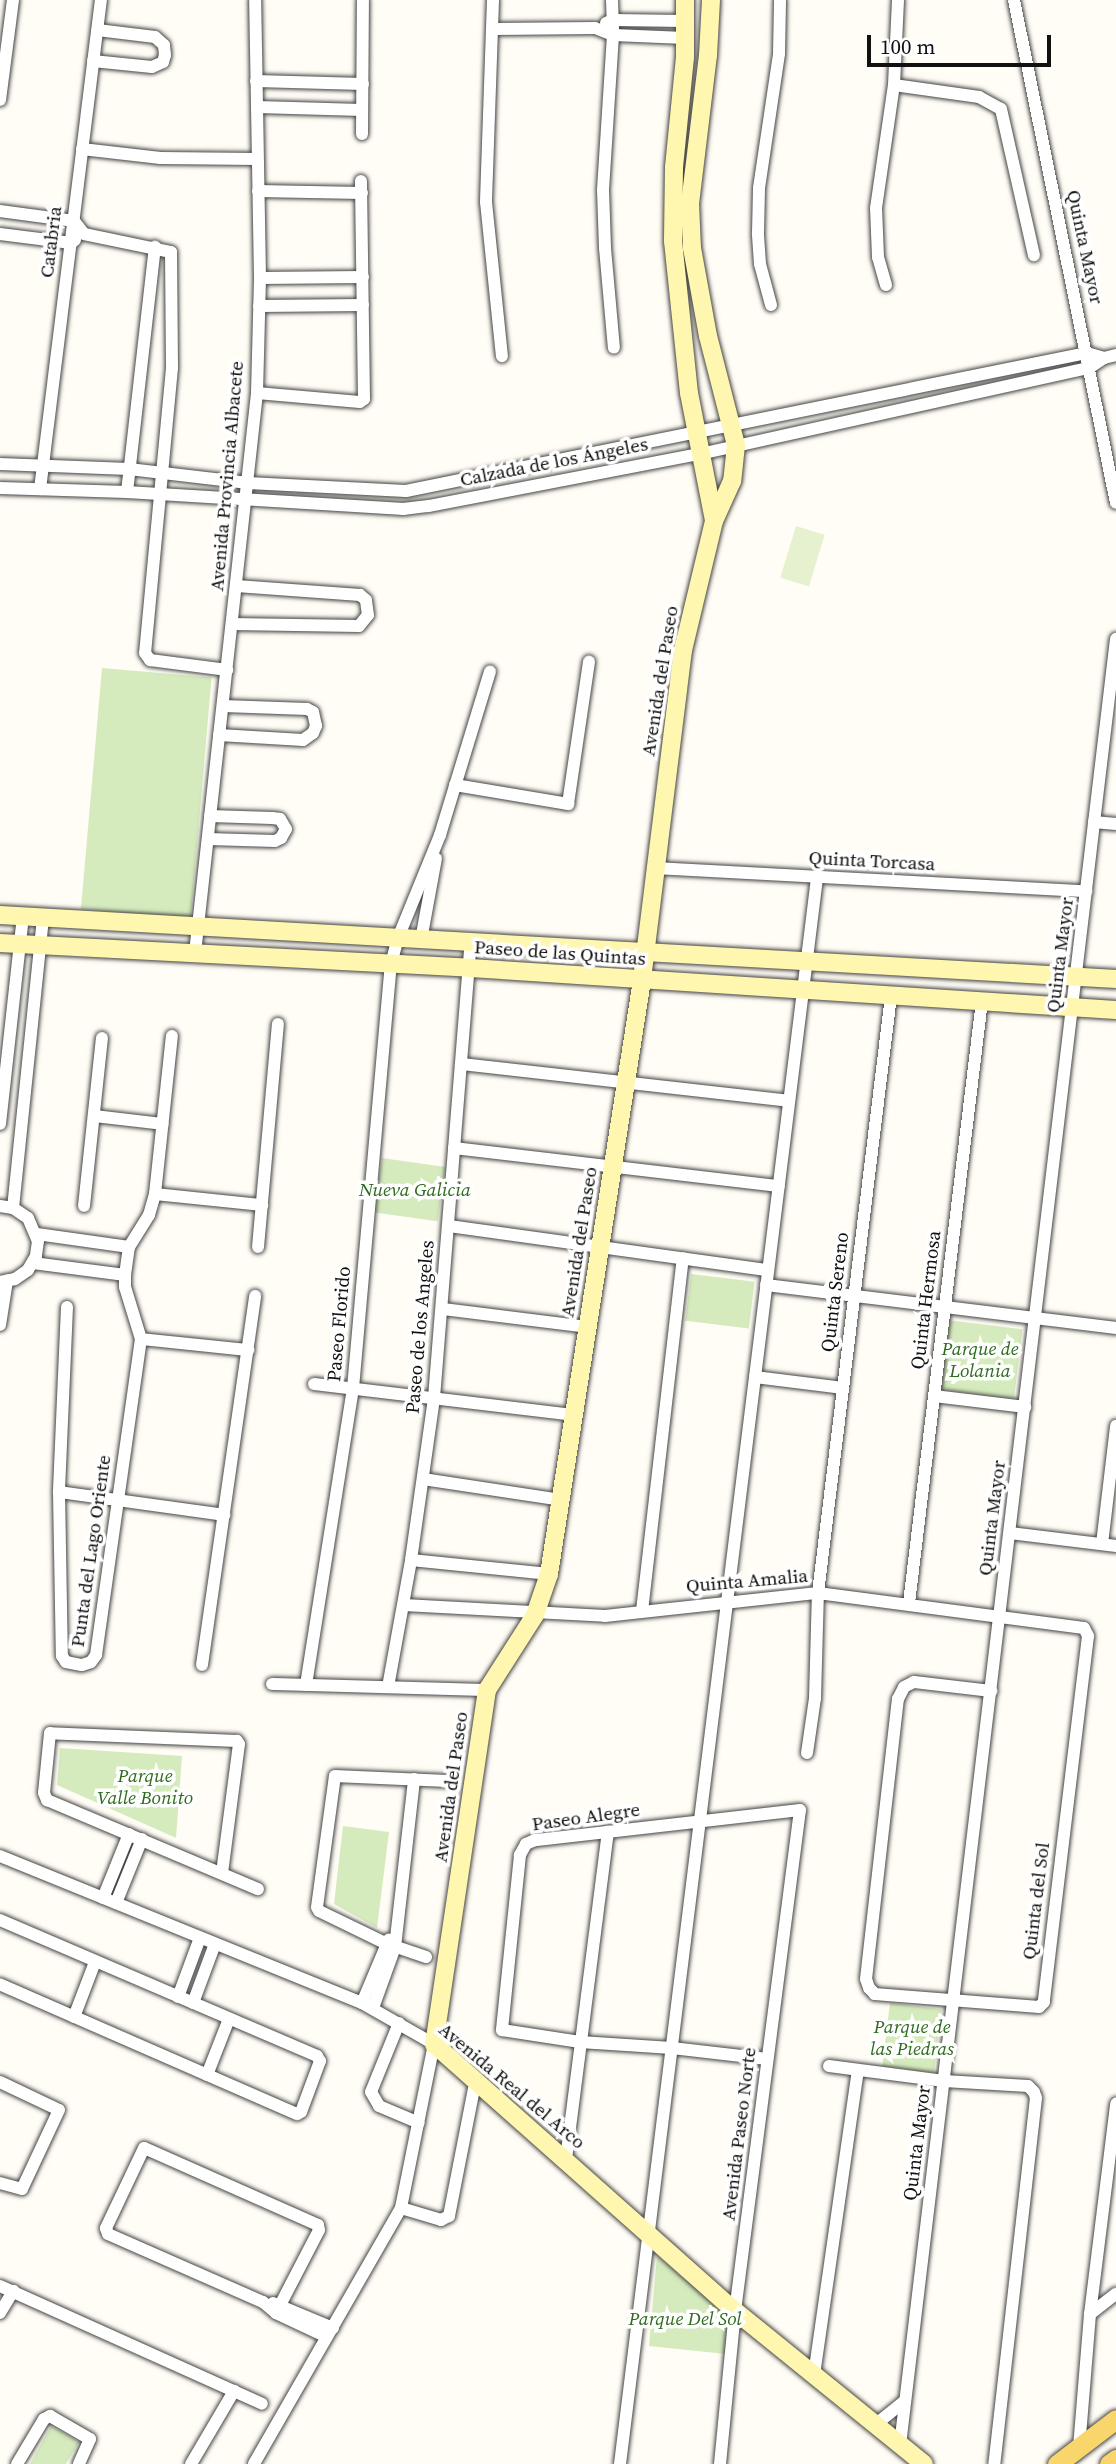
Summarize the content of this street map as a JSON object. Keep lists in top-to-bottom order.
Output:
{
  "streets": {
    "street": [
      "Catabria",
      "Quinta Mayor",
      "Calzada de los Ángeles",
      "Avenida Provincia Albacete",
      "Avenida del Paseo",
      "Quinta Torcasa",
      "Paseo de las Quintas",
      "Quinta Sereno",
      "Quinta Hermosa",
      "Paseo Florido",
      "Paseo de los Angeles",
      "Punta del Lago Oriente",
      "Quinta Amalia",
      "Paseo Alegre",
      "Quinta del Sol",
      "Avenida Real del Arco",
      "Avenida Paseo Norte"
    ]
  },
  "crossings": [
    ["Catabria", "Calzada de los Ángeles"],
    ["Quinta Mayor", "Calzada de los Ángeles"],
    ["Quinta Mayor", "Quinta Torcasa"],
    ["Quinta Mayor", "Paseo de las Quintas"],
    ["Quinta Mayor", "Quinta Amalia"],
    ["Quinta Mayor", "Quinta del Sol"],
    ["Quinta Mayor", "Avenida Real del Arco"],
    ["Calzada de los Ángeles", "Avenida Provincia Albacete"],
    ["Calzada de los Ángeles", "Avenida del Paseo"],
    ["Avenida Provincia Albacete", "Paseo de las Quintas"],
    ["Avenida del Paseo", "Quinta Torcasa"],
    ["Avenida del Paseo", "Paseo de las Quintas"],
    ["Avenida del Paseo", "Quinta Amalia"],
    ["Avenida del Paseo", "Avenida Real del Arco"],
    ["Paseo de las Quintas", "Quinta Sereno"],
    ["Paseo de las Quintas", "Quinta Hermosa"],
    ["Paseo de las Quintas", "Paseo Florido"],
    ["Paseo de las Quintas", "Paseo de los Angeles"],
    ["Quinta Sereno", "Quinta Amalia"],
    ["Quinta Hermosa", "Quinta Amalia"],
    ["Paseo de los Angeles", "Quinta Amalia"],
    ["Quinta Amalia", "Quinta del Sol"],
    ["Paseo Alegre", "Avenida Paseo Norte"],
    ["Avenida Real del Arco", "Avenida Paseo Norte"]
  ],
  "parks": [
    "Nueva Galicia",
    "Parque de Lolania",
    "Parque Valle Bonito",
    "Parque de las Piedras",
    "Parque Del Sol"
  ],
  "scale_bar": "100 m"
}
